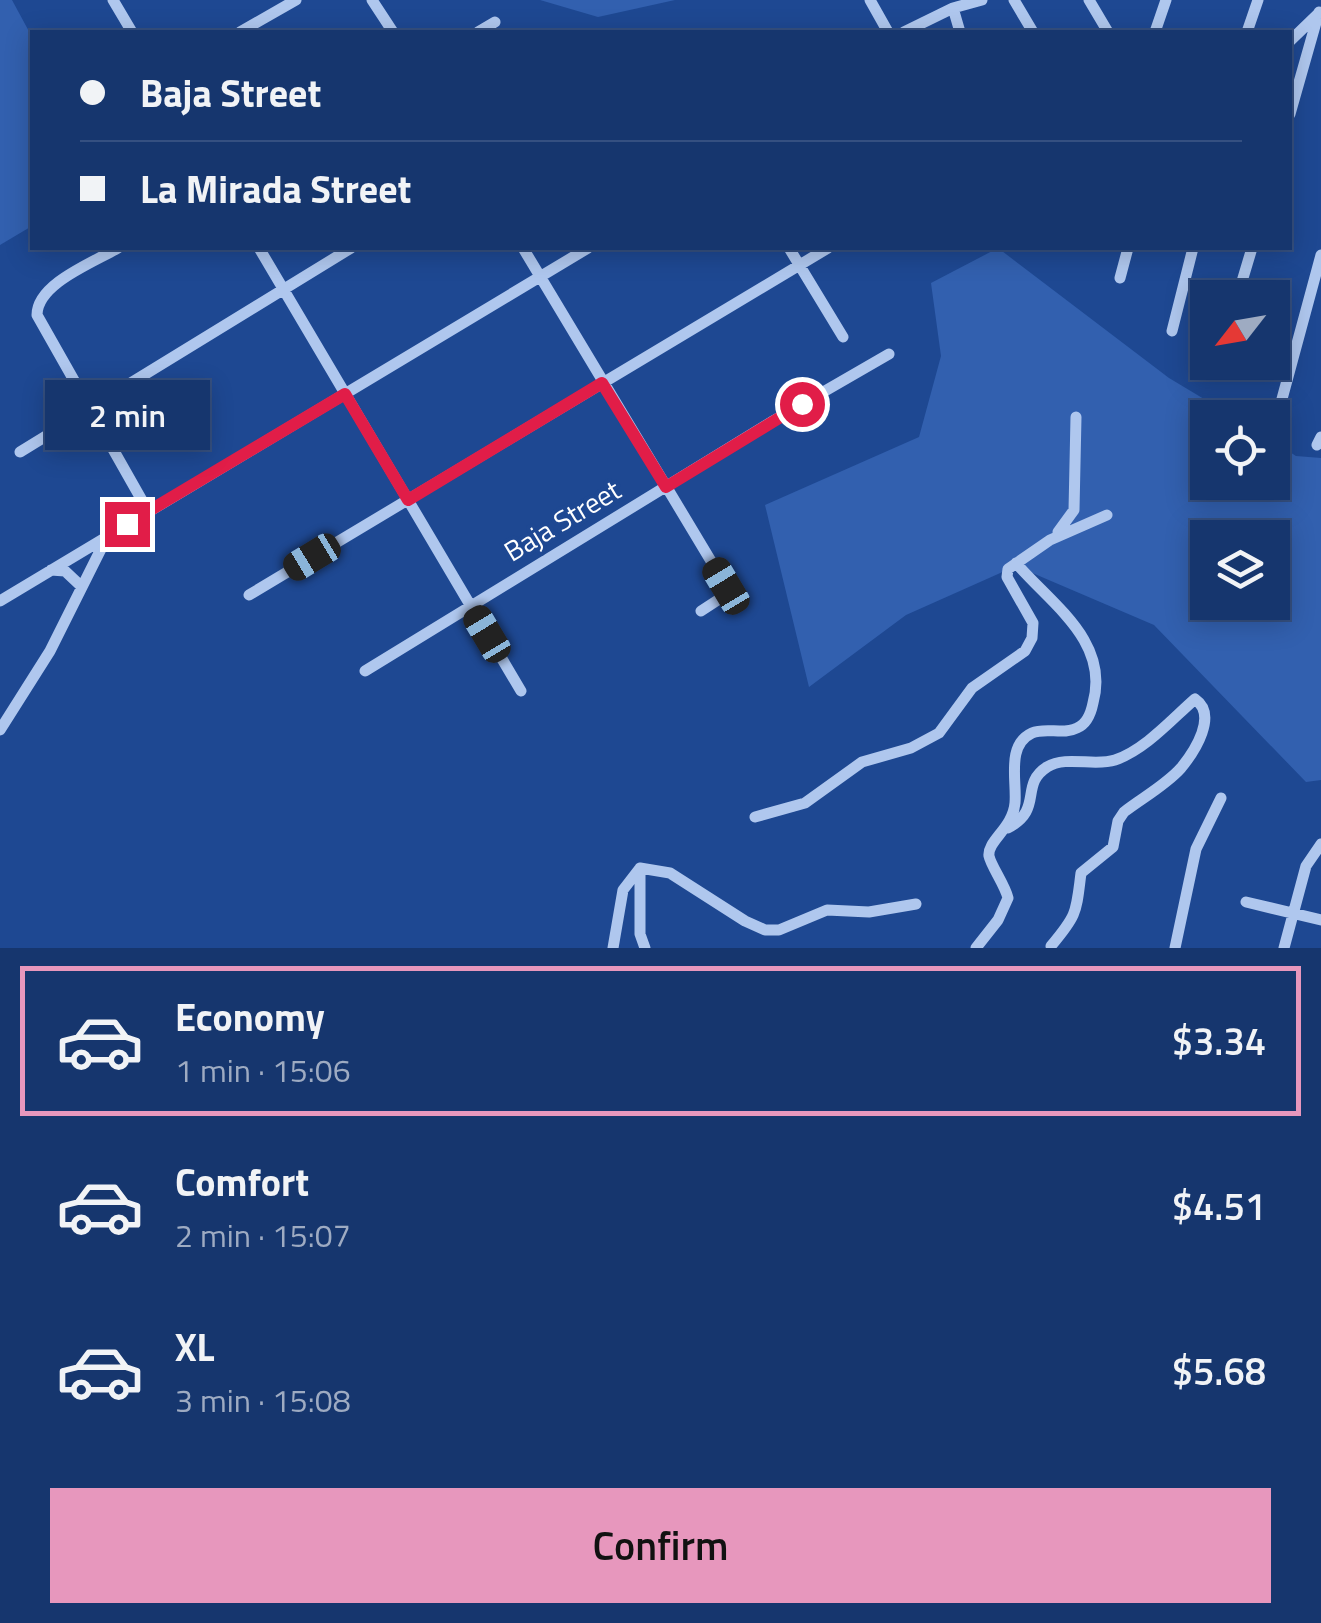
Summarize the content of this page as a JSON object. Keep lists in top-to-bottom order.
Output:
{
  "streets": {
    "street": ["Baja Street"]
  },
  "north": "bottom left",
  "page": {
    "banner": ["Baja Street", "La Mirada Street"],
    "bubble": "2 min",
    "list": [
      {
        "name": "Economy",
        "note": "1 min · 15:06",
        "value": "$3.34"
      },
      {
        "name": "Comfort",
        "note": "2 min · 15:07",
        "value": "$4.51"
      },
      {
        "name": "XL",
        "note": "3 min · 15:08",
        "value": "$5.68"
      }
    ],
    "buttons": "Confirm"
  }
}
